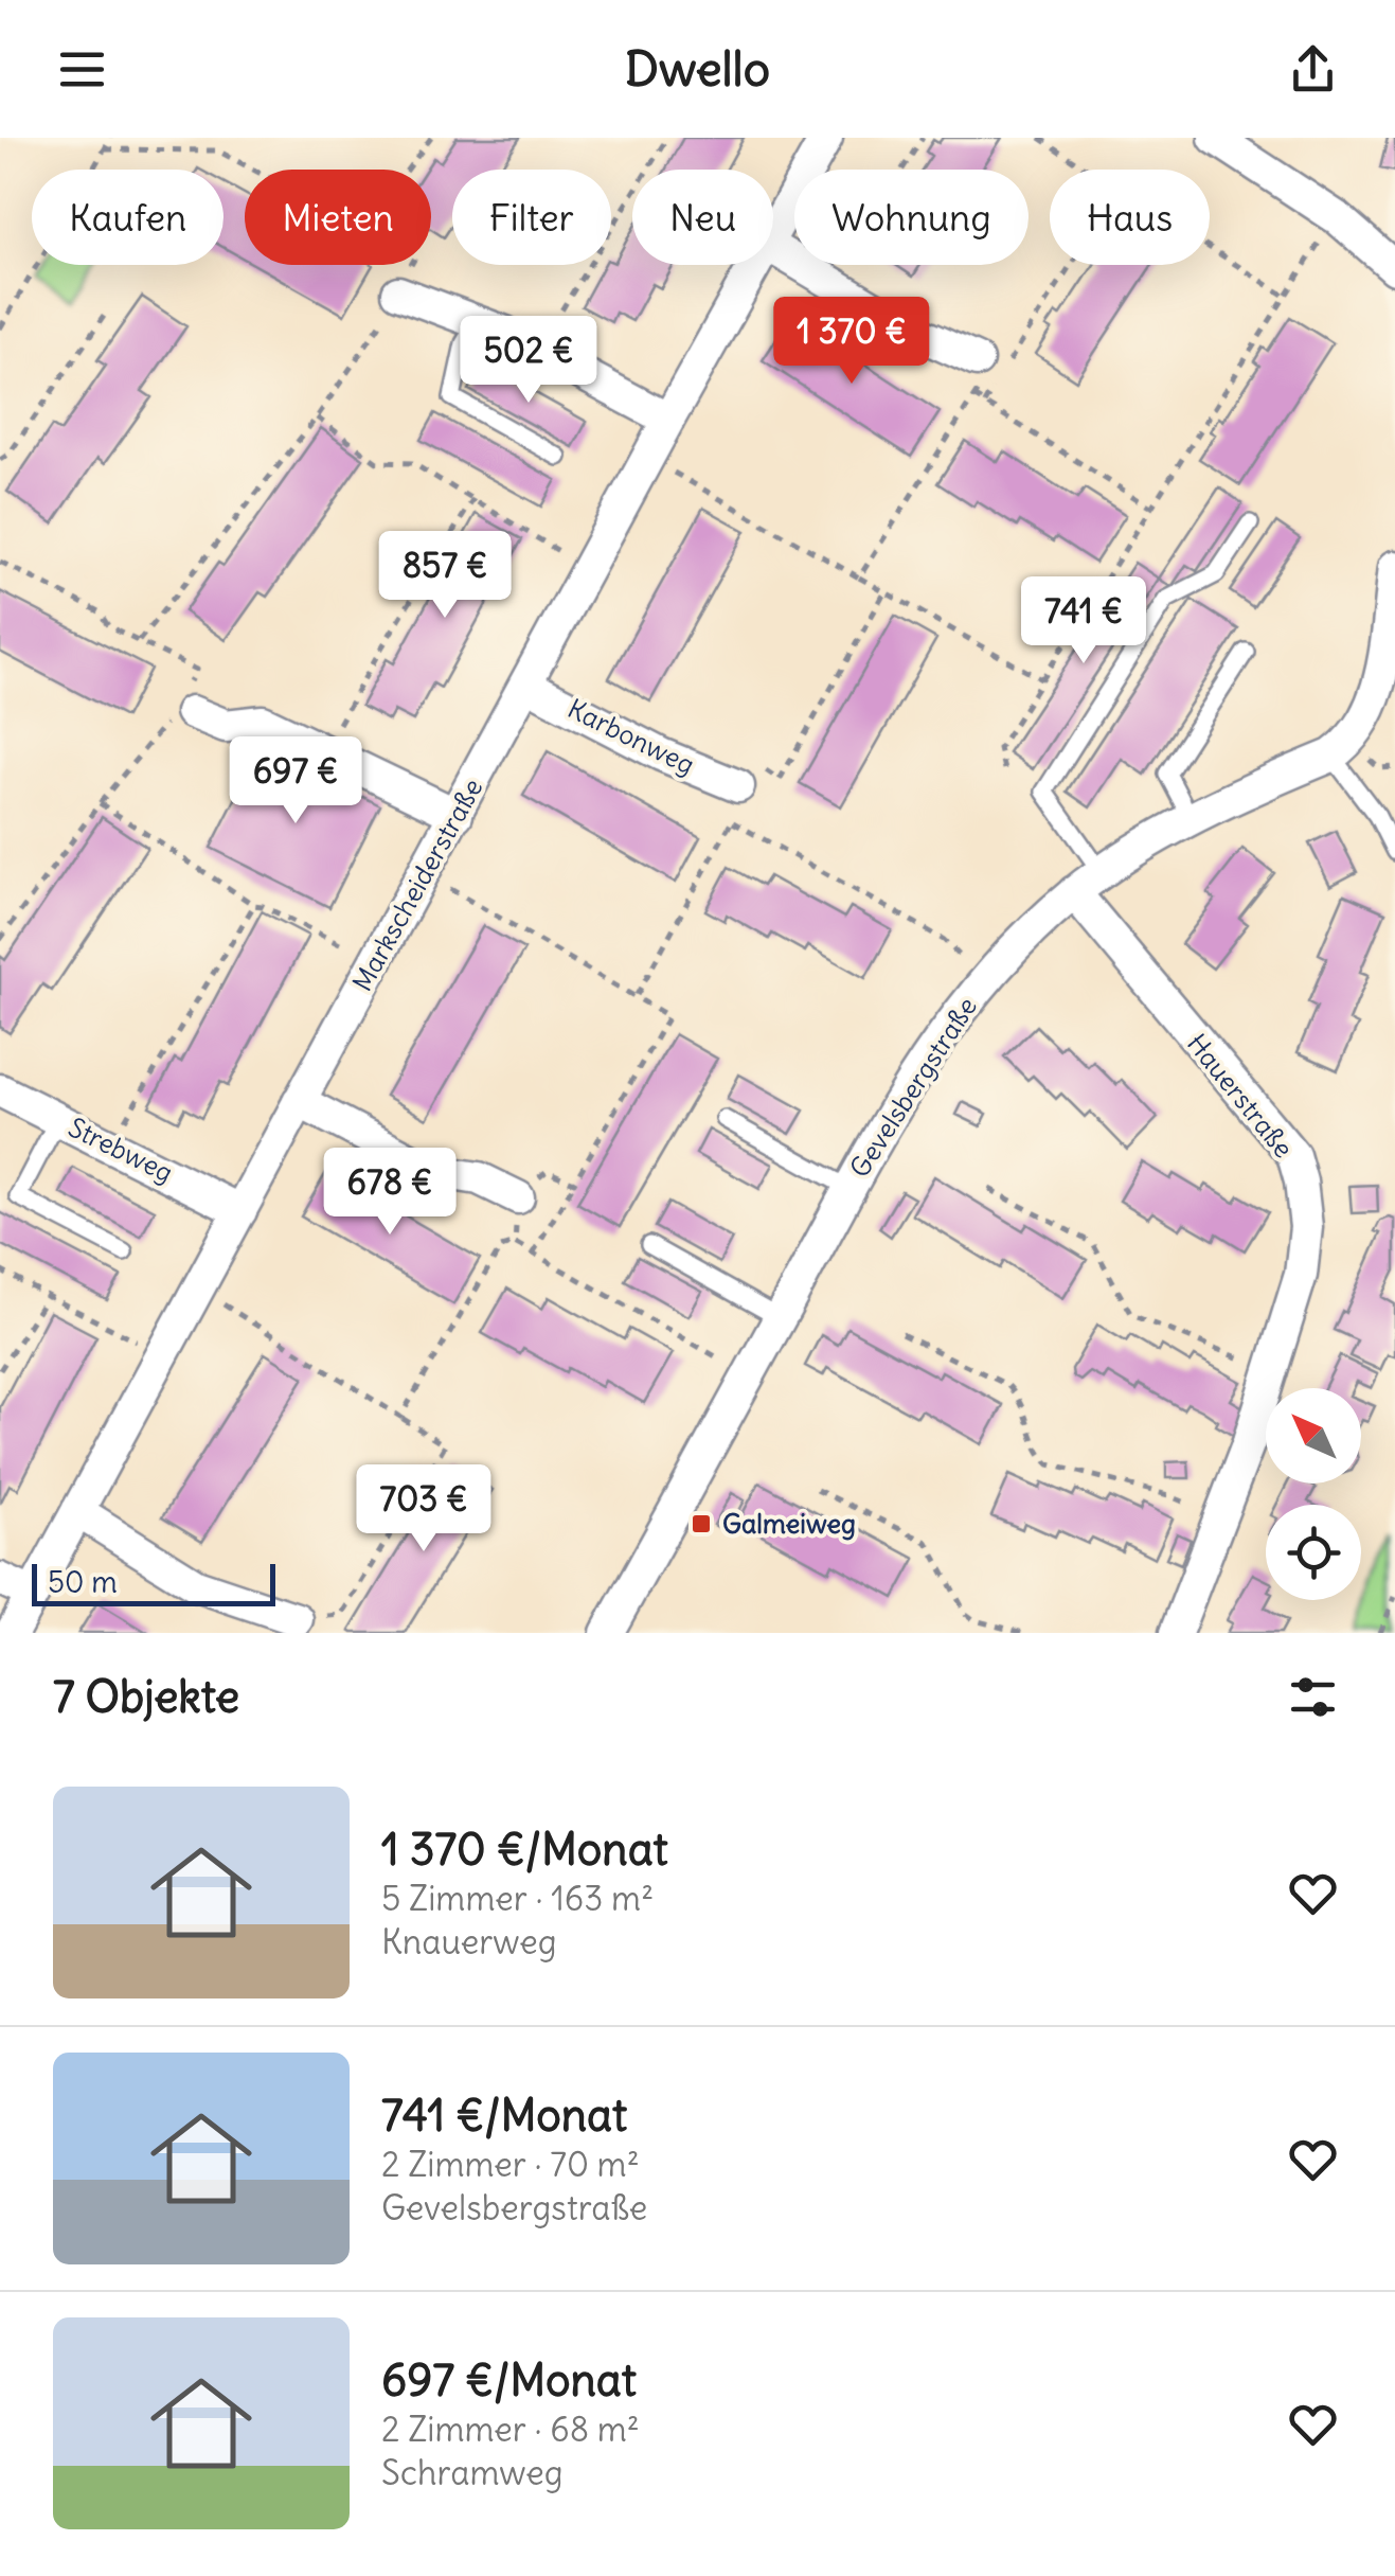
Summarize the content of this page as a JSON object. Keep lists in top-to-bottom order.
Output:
{
  "streets": {
    "street": [
      "Karbonweg",
      "Markscheiderstraße",
      "Gevelsbergstraße",
      "Hauerstraße",
      "Strebweg"
    ]
  },
  "crossings": [
    ["Karbonweg", "Markscheiderstraße"],
    ["Markscheiderstraße", "Strebweg"],
    ["Gevelsbergstraße", "Hauerstraße"]
  ],
  "places": {
    "transit": ["Galmeiweg"]
  },
  "scale_bar": "50 m",
  "north": "top left",
  "page": {
    "header": "Dwello",
    "chip": [
      "Kaufen",
      "Mieten",
      "Filter",
      "Neu",
      "Wohnung",
      "Haus"
    ],
    "price": [
      "1 370 €",
      "502 €",
      "857 €",
      "741 €",
      "697 €",
      "678 €",
      "703 €"
    ],
    "scale": "50 m",
    "heading": "7 Objekte",
    "list": [
      {
        "name": "1 370 €/Monat",
        "note": "5 Zimmer · 163 m² · Knauerweg"
      },
      {
        "name": "741 €/Monat",
        "note": "2 Zimmer · 70 m² · Gevelsbergstraße"
      },
      {
        "name": "697 €/Monat",
        "note": "2 Zimmer · 68 m² · Schramweg"
      }
    ]
  }
}
